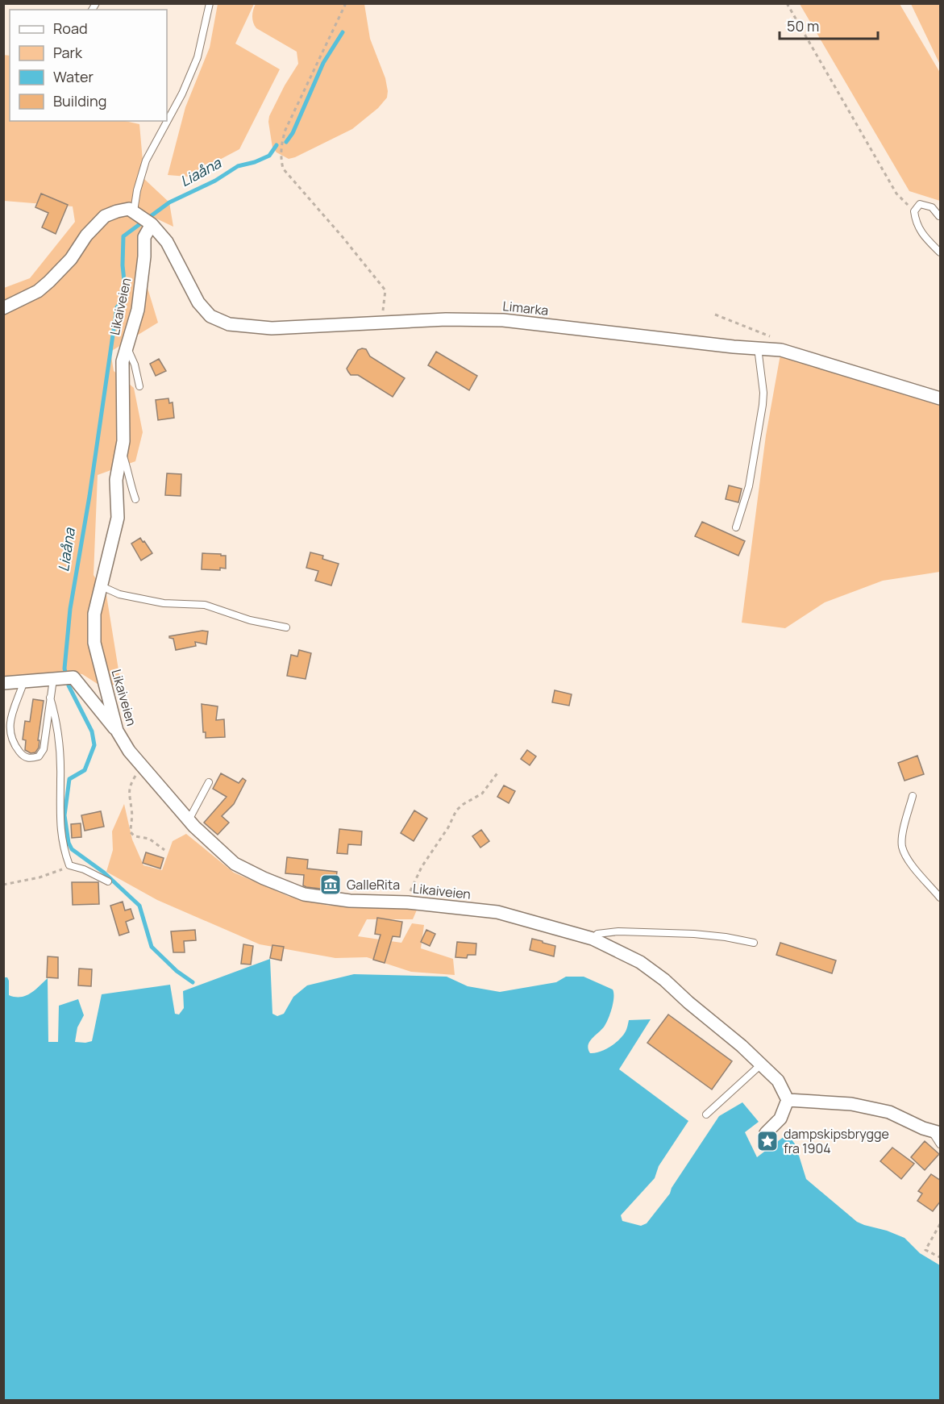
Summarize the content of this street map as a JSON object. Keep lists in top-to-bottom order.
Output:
{
  "streets": {
    "street": ["Likaiveien", "Limarka"]
  },
  "crossings": [
    ["Likaiveien", "Limarka"]
  ],
  "water": ["Liaåna"],
  "places": {
    "museum": ["GalleRita"],
    "place": ["dampskipsbrygge fra 1904"]
  },
  "legend": [
    "Road",
    "Park",
    "Water",
    "Building"
  ],
  "scale_bar": "50 m"
}
